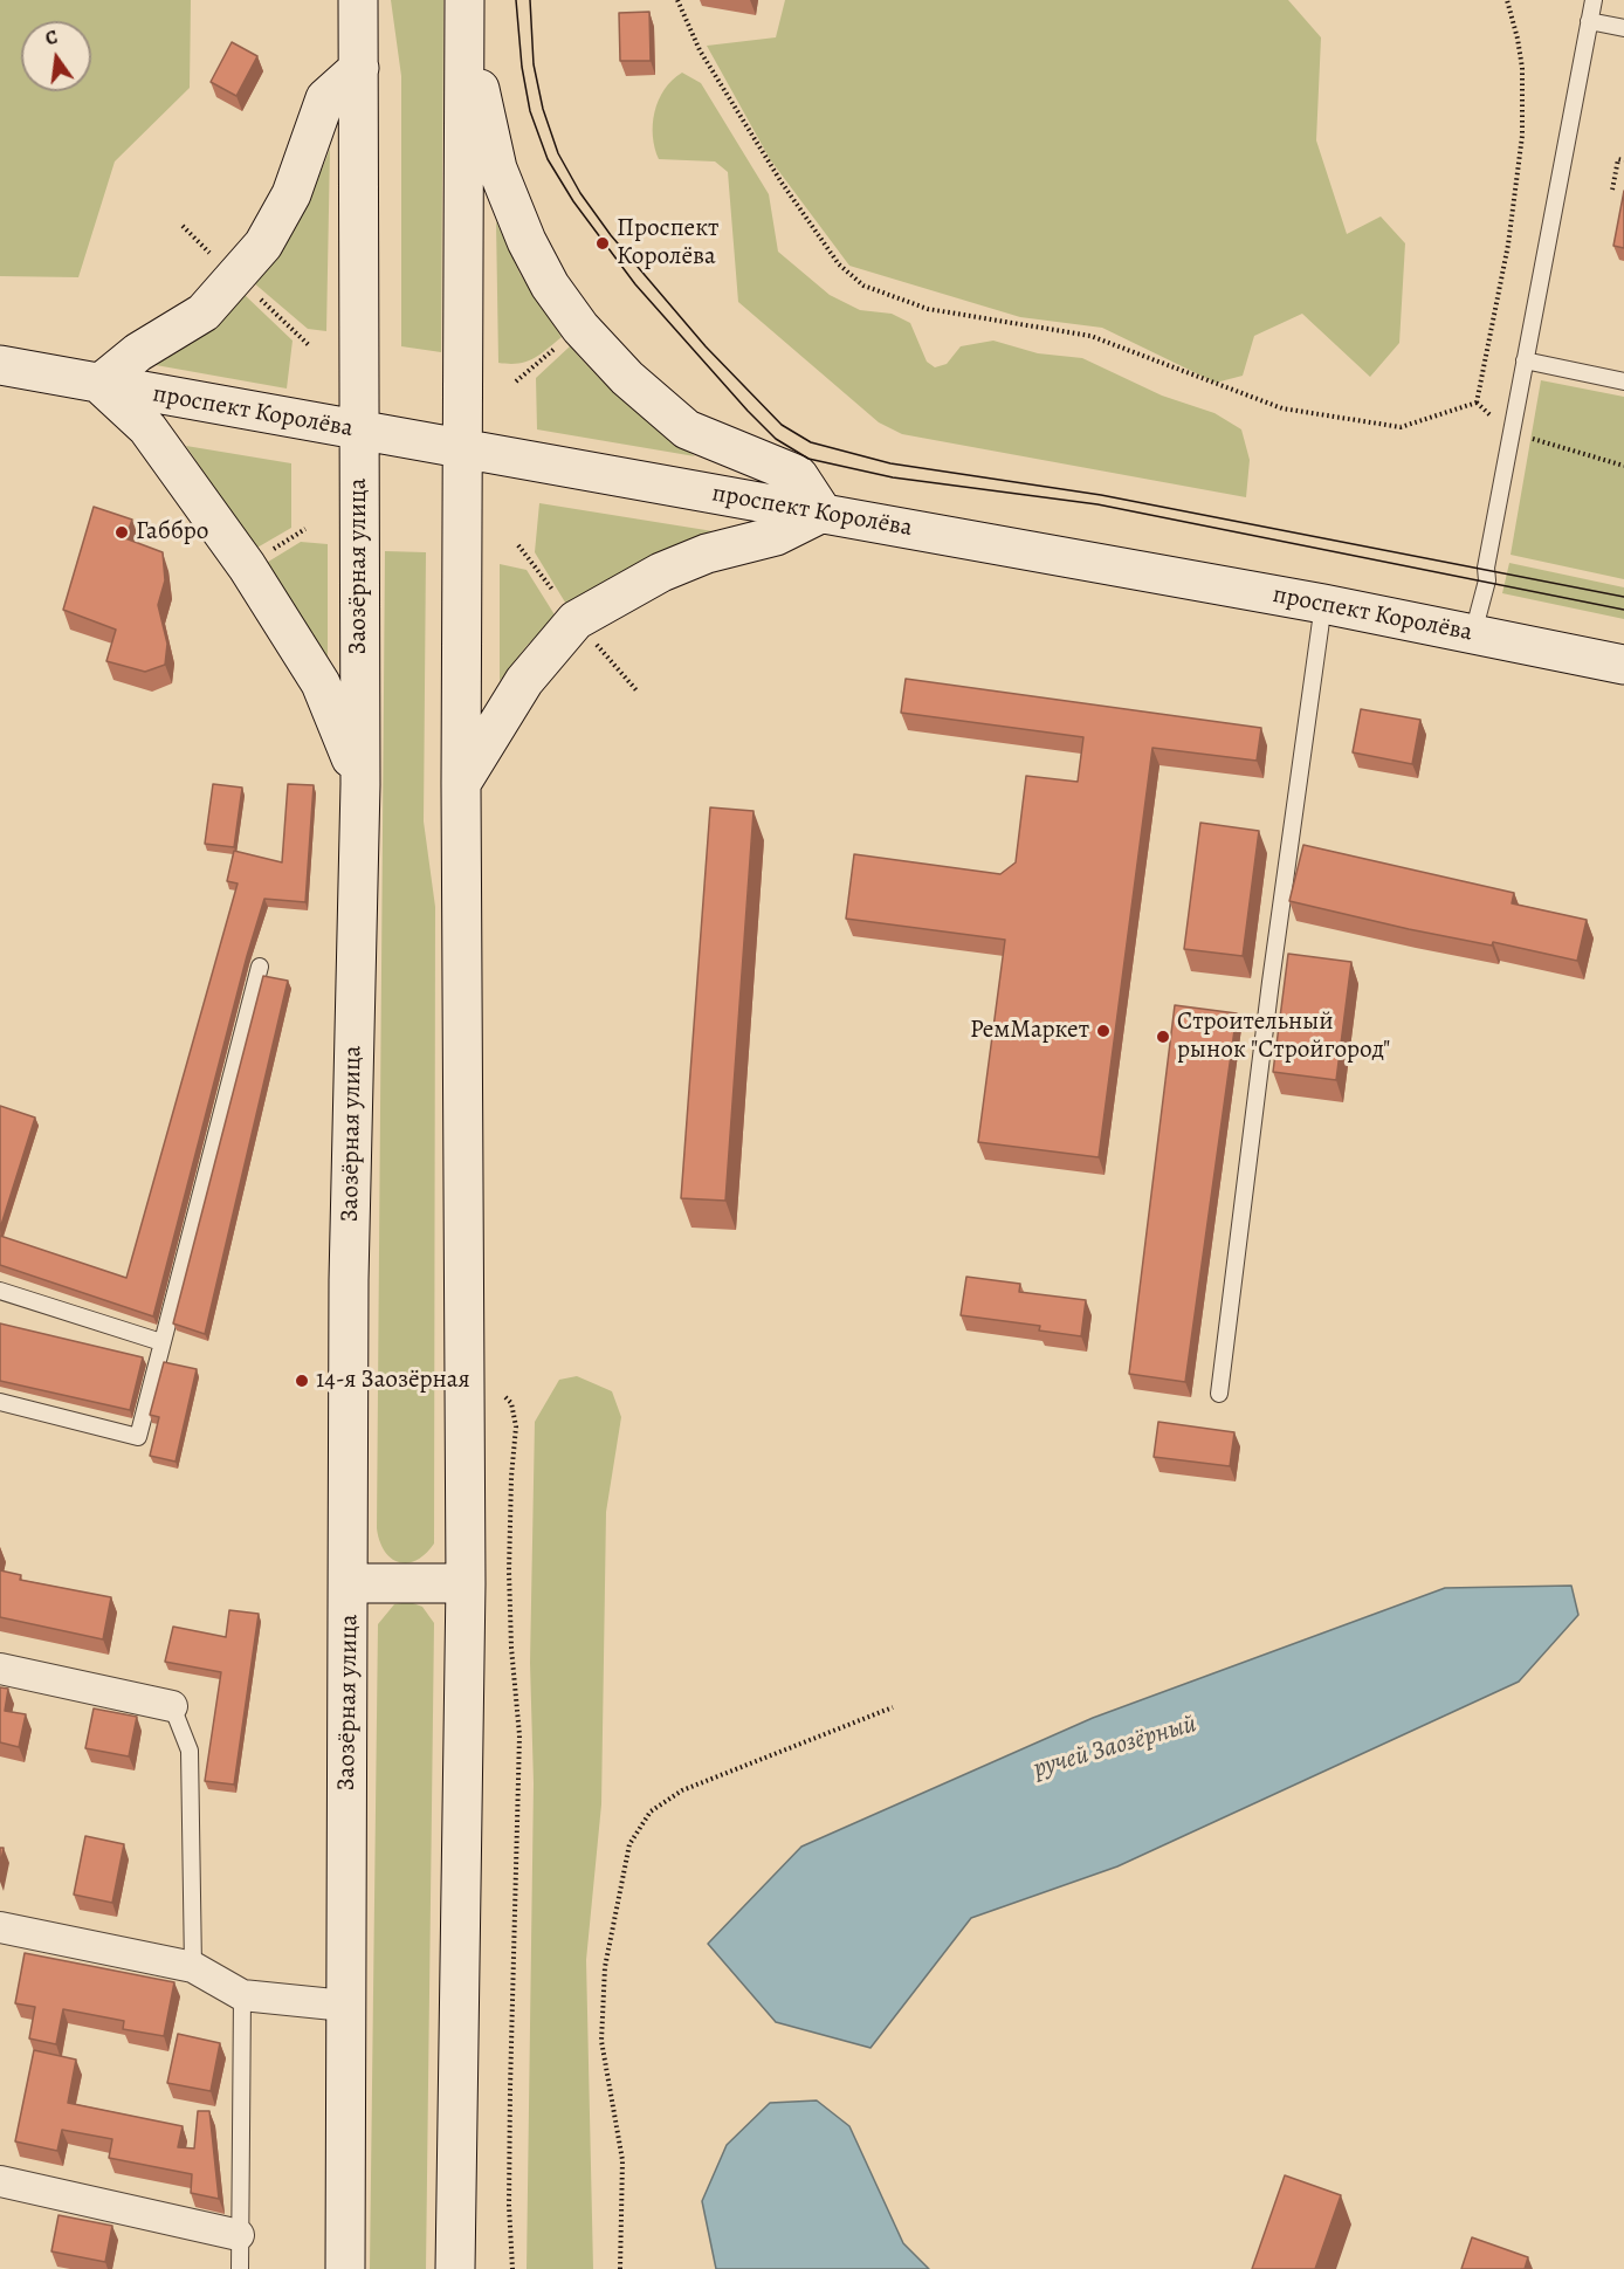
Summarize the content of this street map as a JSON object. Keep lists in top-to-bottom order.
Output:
{
  "streets": {
    "main road": ["проспект Королёва", "Заозёрная улица"]
  },
  "crossings": [
    ["проспект Королёва", "Заозёрная улица"]
  ],
  "water": ["ручей Заозёрный"],
  "places": [
    "Проспект Королёва",
    "Габбро",
    "РемМаркет",
    "Строительный рынок \"Стройгород\"",
    "14-я Заозёрная"
  ],
  "north": "top"
}
